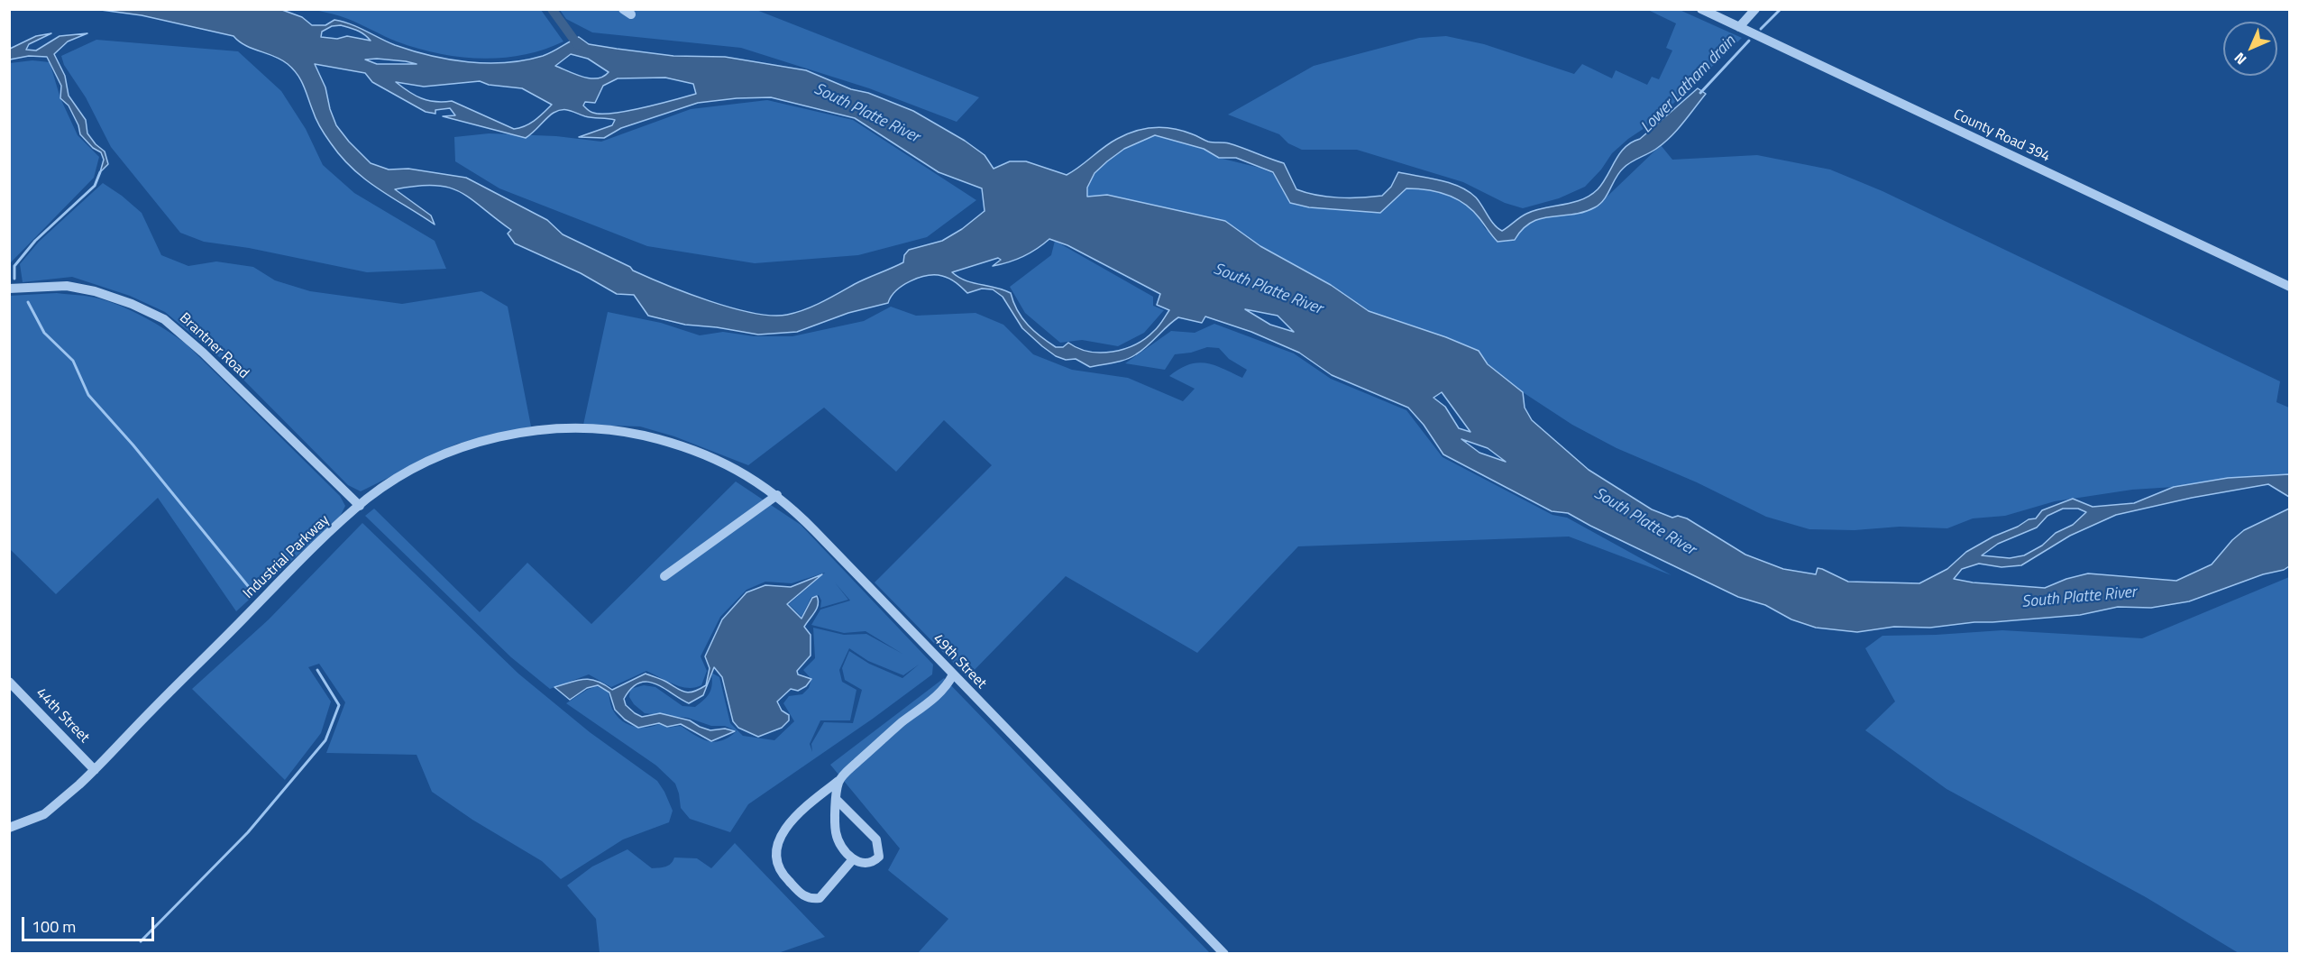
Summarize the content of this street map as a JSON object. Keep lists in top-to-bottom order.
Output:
{
  "streets": {
    "street": [
      "County Road 394",
      "Brantner Road",
      "Industrial Parkway",
      "49th Street",
      "44th Street"
    ]
  },
  "crossings": [
    ["Brantner Road", "Industrial Parkway"],
    ["Industrial Parkway", "49th Street"],
    ["Industrial Parkway", "44th Street"]
  ],
  "water": ["Lower Latham drain", "South Platte River"],
  "scale_bar": "100 m",
  "north": "bottom left"
}
